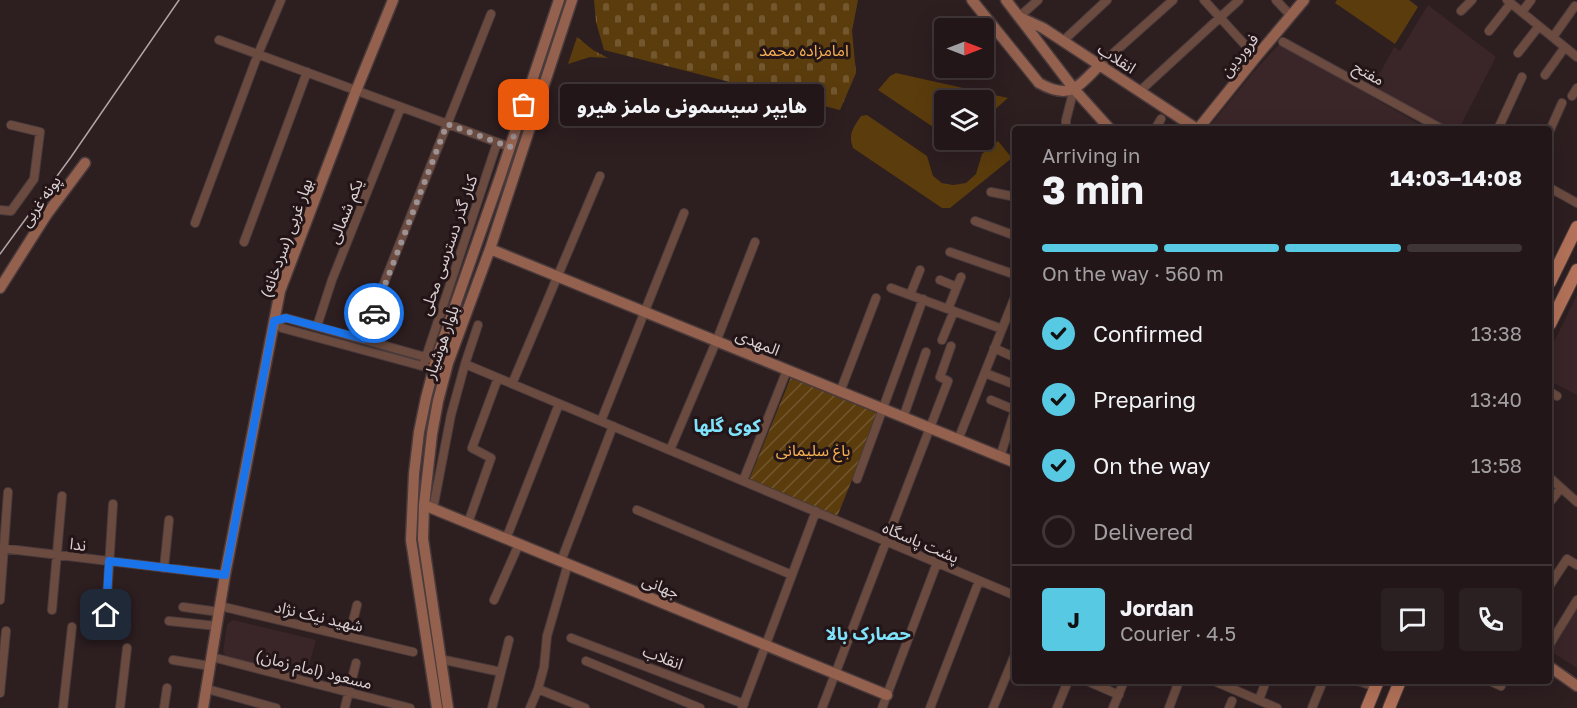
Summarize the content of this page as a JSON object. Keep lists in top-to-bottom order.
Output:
{
  "streets": {
    "street": [
      "فروردین",
      "انقلاب",
      "مفتح",
      "پونه غربی",
      "یکم شمالی",
      "بهار غربی (سردخانه)",
      "کنار گذر دسترسی محلی",
      "بلوار هوشیار",
      "المهدی",
      "پشت پاسگاه",
      "ندا",
      "جهانی",
      "شهید نیک نژاد",
      "مسعود (امام زمان)"
    ]
  },
  "crossings": [
    ["بهار غربی (سردخانه)", "ندا"],
    ["بهار غربی (سردخانه)", "شهید نیک نژاد"],
    ["بهار غربی (سردخانه)", "مسعود (امام زمان)"],
    ["کنار گذر دسترسی محلی", "بلوار هوشیار"],
    ["بلوار هوشیار", "المهدی"],
    ["بلوار هوشیار", "جهانی"]
  ],
  "districts": ["کوی گلها", "حصارک بالا"],
  "parks": ["امامزاده محمد", "باغ سلیمانی"],
  "places": ["هایپر سیسمونی مامز هیرو"],
  "north": "right",
  "page": {
    "bubble": "هایپر سیسمونی مامز هیرو",
    "heading": ["3 min", "Arriving in", "14:03–14:08"],
    "panel": ["Jordan", "Courier · 4.5"],
    "bar": "On the way · 560 m",
    "list": [
      ["Confirmed", "13:38"],
      ["Preparing", "13:40"],
      ["On the way", "13:58"],
      "Delivered"
    ],
    "round": "J"
  }
}
